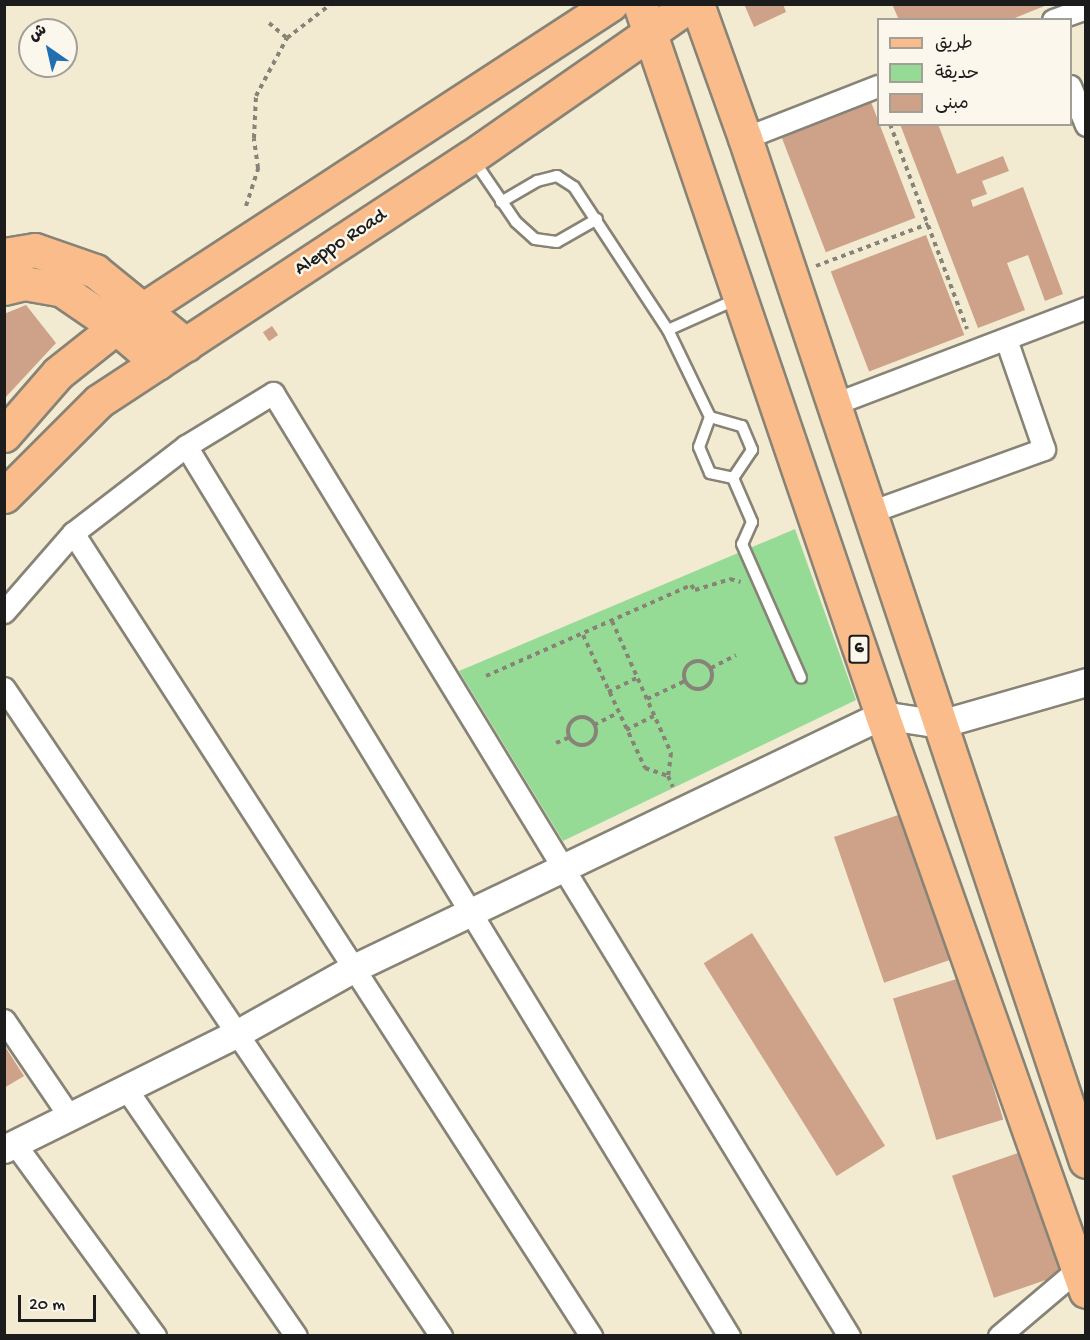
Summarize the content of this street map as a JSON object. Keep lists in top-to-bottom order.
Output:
{
  "streets": {
    "main road": ["Aleppo Road", "6"]
  },
  "crossings": [
    ["Aleppo Road", "6"]
  ],
  "legend": ["طريق", "حديقة", "مبنى"],
  "scale_bar": "20 m",
  "north": "top left"
}
